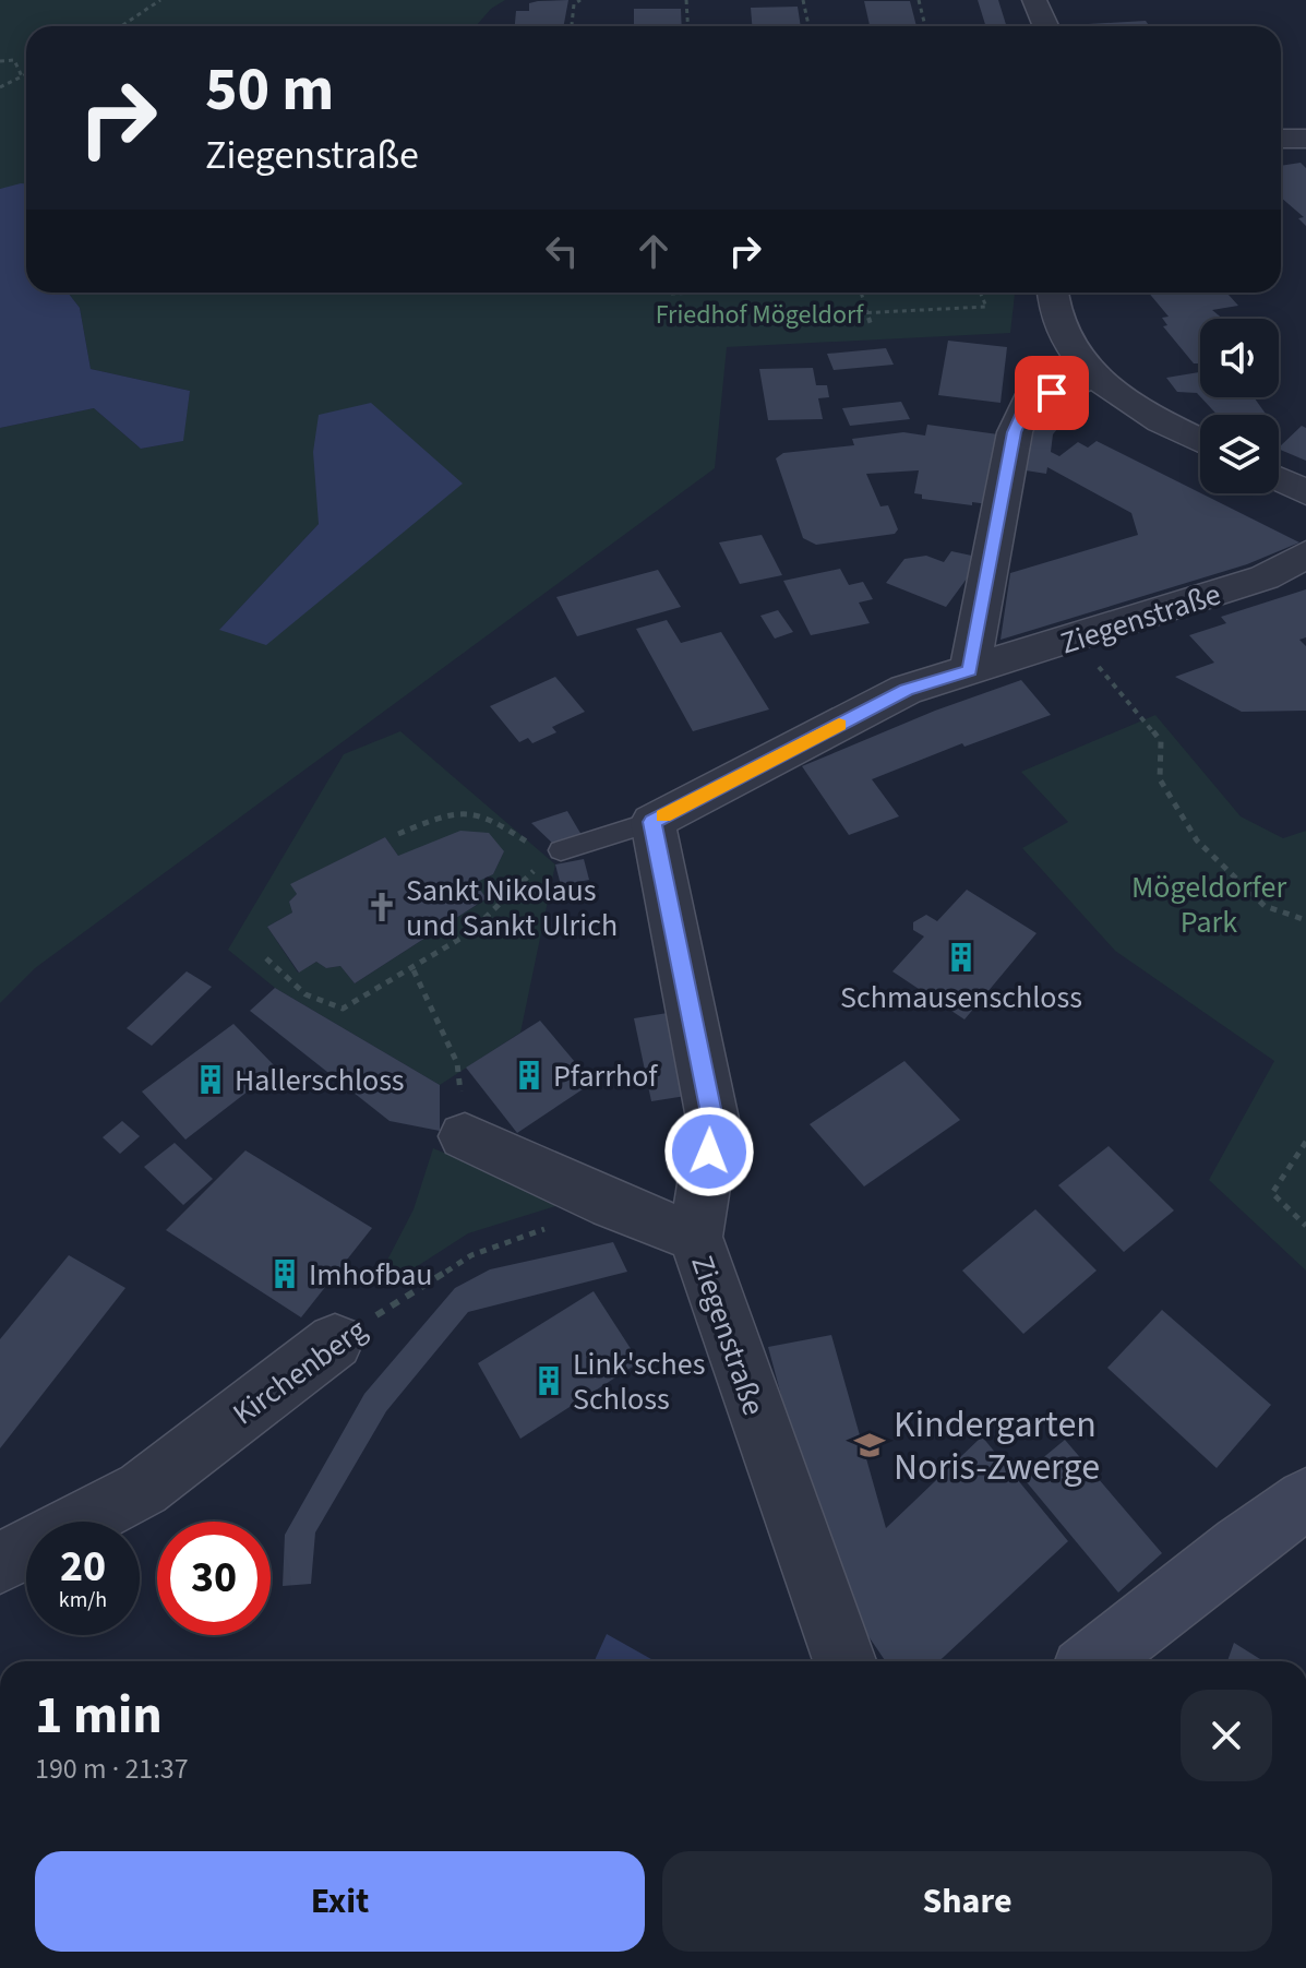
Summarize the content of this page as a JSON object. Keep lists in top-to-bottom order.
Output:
{
  "streets": {
    "street": ["Ziegenstraße", "Kirchenberg"]
  },
  "parks": ["Friedhof Mögeldorf", "Mögeldorfer Park"],
  "places": {
    "church": ["Sankt Nikolaus und Sankt Ulrich"],
    "building": [
      "Schmausenschloss",
      "Pfarrhof",
      "Hallerschloss",
      "Imhofbau",
      "Link'sches Schloss"
    ],
    "school or university": ["Kindergarten Noris-Zwerge"]
  },
  "page": {
    "turn": ["50 m", "Ziegenstraße"],
    "speed": "20 km/h",
    "limit": "30",
    "heading": ["1 min", "190 m · 21:37"],
    "buttons": ["Exit", "Share"]
  }
}
